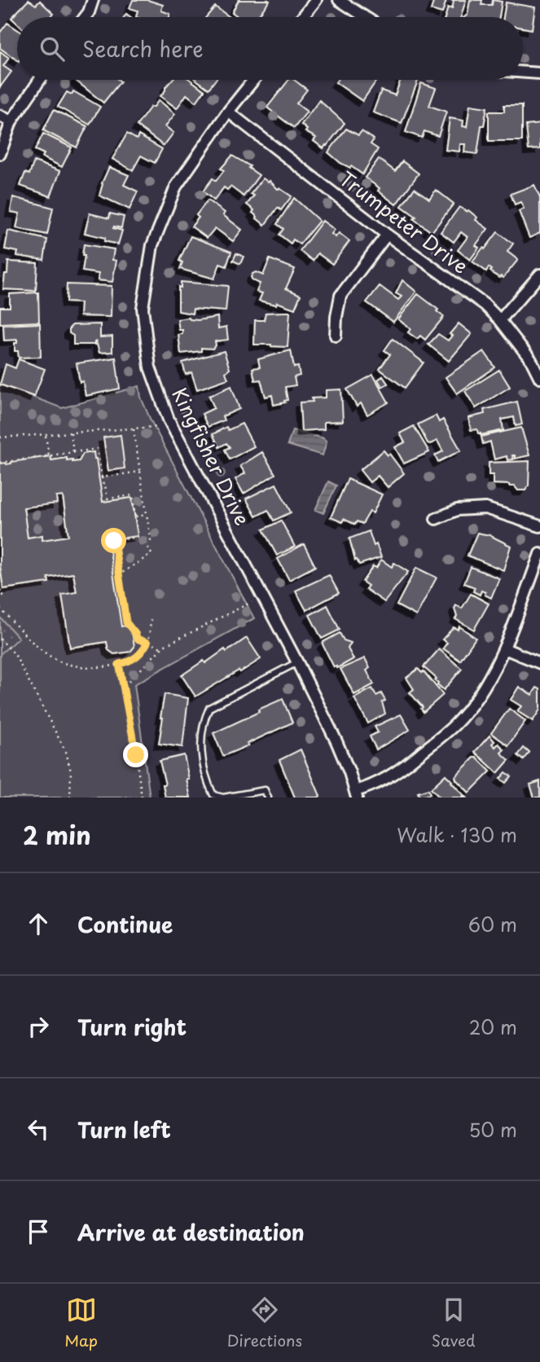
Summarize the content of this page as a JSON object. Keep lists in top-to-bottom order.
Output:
{
  "streets": {
    "street": ["Trumpeter Drive", "Kingfisher Drive"]
  },
  "crossings": [
    ["Trumpeter Drive", "Kingfisher Drive"]
  ],
  "page": {
    "search": "Search here",
    "heading": ["2 min", "Walk · 130 m"],
    "list": [
      ["Continue", "60 m"],
      ["Turn right", "20 m"],
      ["Turn left", "50 m"],
      "Arrive at destination"
    ],
    "nav": ["Map", "Directions", "Saved"]
  }
}
